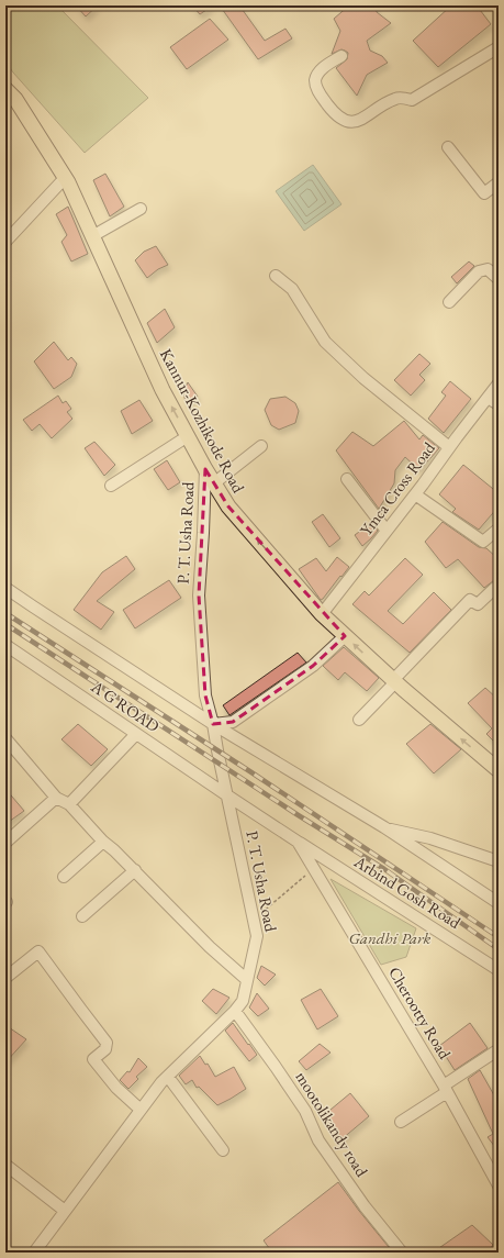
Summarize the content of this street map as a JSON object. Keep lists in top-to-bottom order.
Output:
{
  "streets": {
    "main road": ["Kannur-Kozhikode Road"],
    "street": [
      "Ymca Cross Road",
      "P. T. Usha Road",
      "A G ROAD",
      "Arbind Gosh Road",
      "Cherootty Road",
      "mootolikandy road"
    ]
  },
  "crossings": [
    ["Kannur-Kozhikode Road", "Ymca Cross Road"],
    ["Kannur-Kozhikode Road", "P. T. Usha Road"],
    ["P. T. Usha Road", "A G ROAD"],
    ["P. T. Usha Road", "Cherootty Road"],
    ["P. T. Usha Road", "mootolikandy road"],
    ["A G ROAD", "Cherootty Road"],
    ["Arbind Gosh Road", "Cherootty Road"]
  ],
  "one_way": ["Kannur-Kozhikode Road"],
  "parks": ["Gandhi Park"]
}
